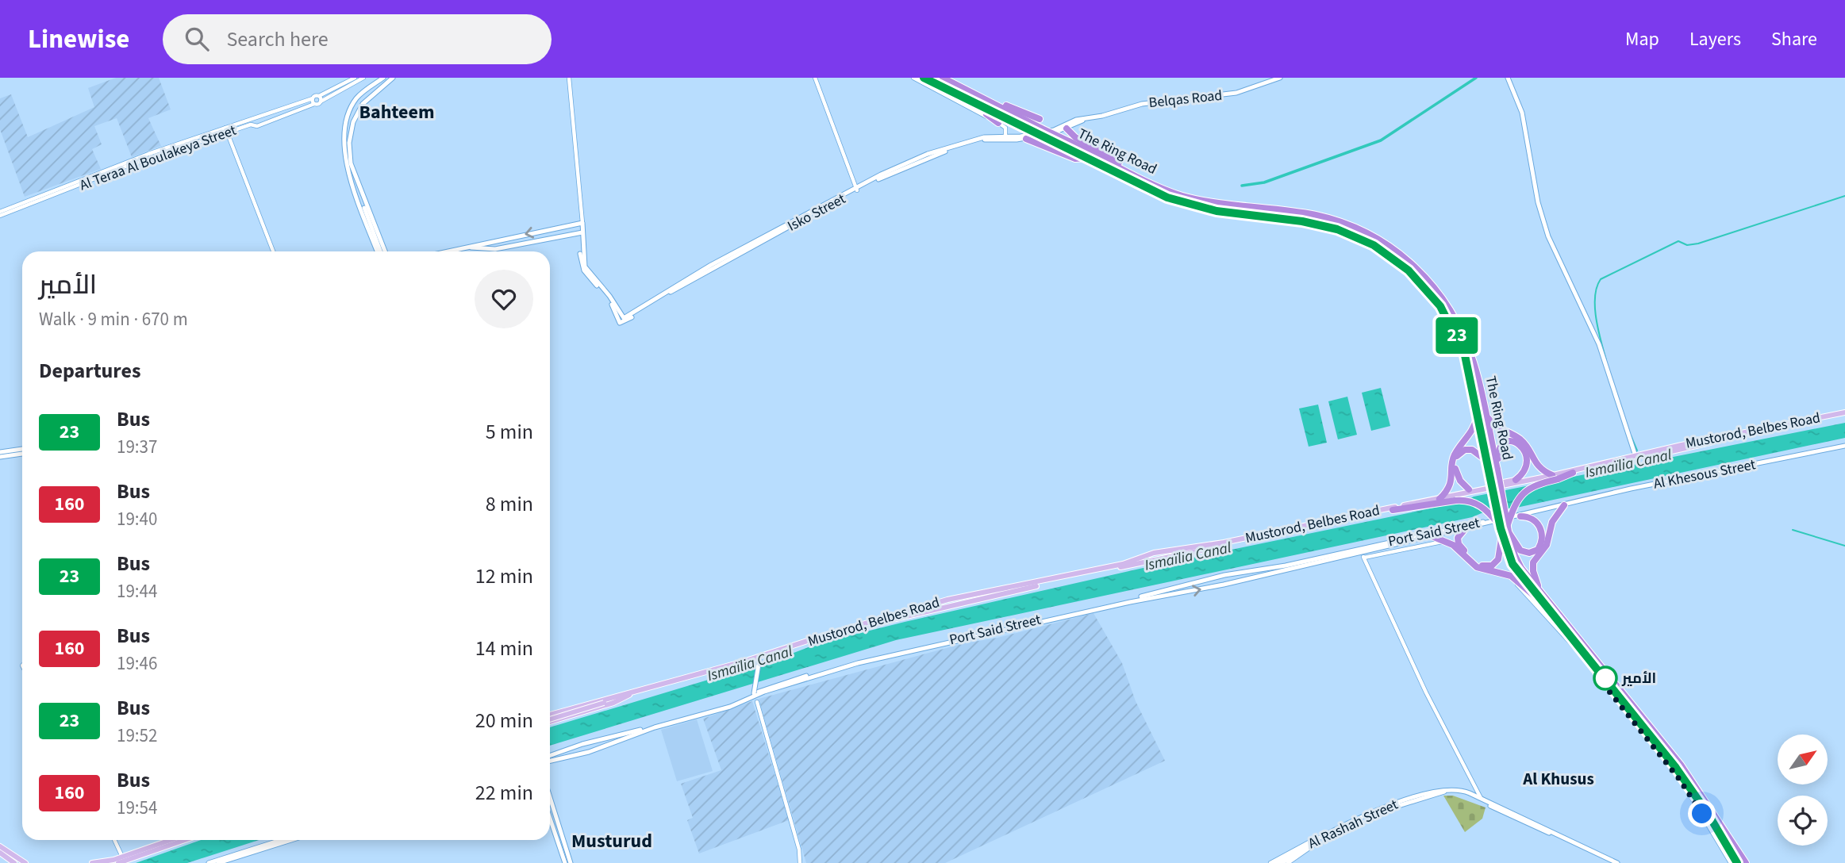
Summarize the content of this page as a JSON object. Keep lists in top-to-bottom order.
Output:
{
  "streets": {
    "highway": ["The Ring Road"],
    "main road": [
      "Belqas Road",
      "Isko Street",
      "Mustorod, Belbes Road",
      "Al Khesous Street",
      "Port Said Street",
      "Al Rashah Street"
    ],
    "street": ["Al Teraa Al Boulakeya Street"]
  },
  "crossings": [
    ["The Ring Road", "Isko Street"],
    ["Al Khesous Street", "Port Said Street"]
  ],
  "districts": ["Bahteem", "Al Khusus", "Musturud"],
  "water": ["Ismaïlia Canal"],
  "places": ["الأمير"],
  "lines": ["bus line 23"],
  "north": "top right",
  "page": {
    "header": "Linewise",
    "search": "Search here",
    "nav": ["Map", "Layers", "Share"],
    "on_map": "23",
    "heading": [
      ["الأمير", "Walk · 9 min · 670 m"],
      "Departures"
    ],
    "list": [
      {
        "mark": "23",
        "name": "Bus",
        "note": "19:37",
        "value": "5 min"
      },
      {
        "mark": "160",
        "name": "Bus",
        "note": "19:40",
        "value": "8 min"
      },
      {
        "mark": "23",
        "name": "Bus",
        "note": "19:44",
        "value": "12 min"
      },
      {
        "mark": "160",
        "name": "Bus",
        "note": "19:46",
        "value": "14 min"
      },
      {
        "mark": "23",
        "name": "Bus",
        "note": "19:52",
        "value": "20 min"
      },
      {
        "mark": "160",
        "name": "Bus",
        "note": "19:54",
        "value": "22 min"
      }
    ]
  }
}
